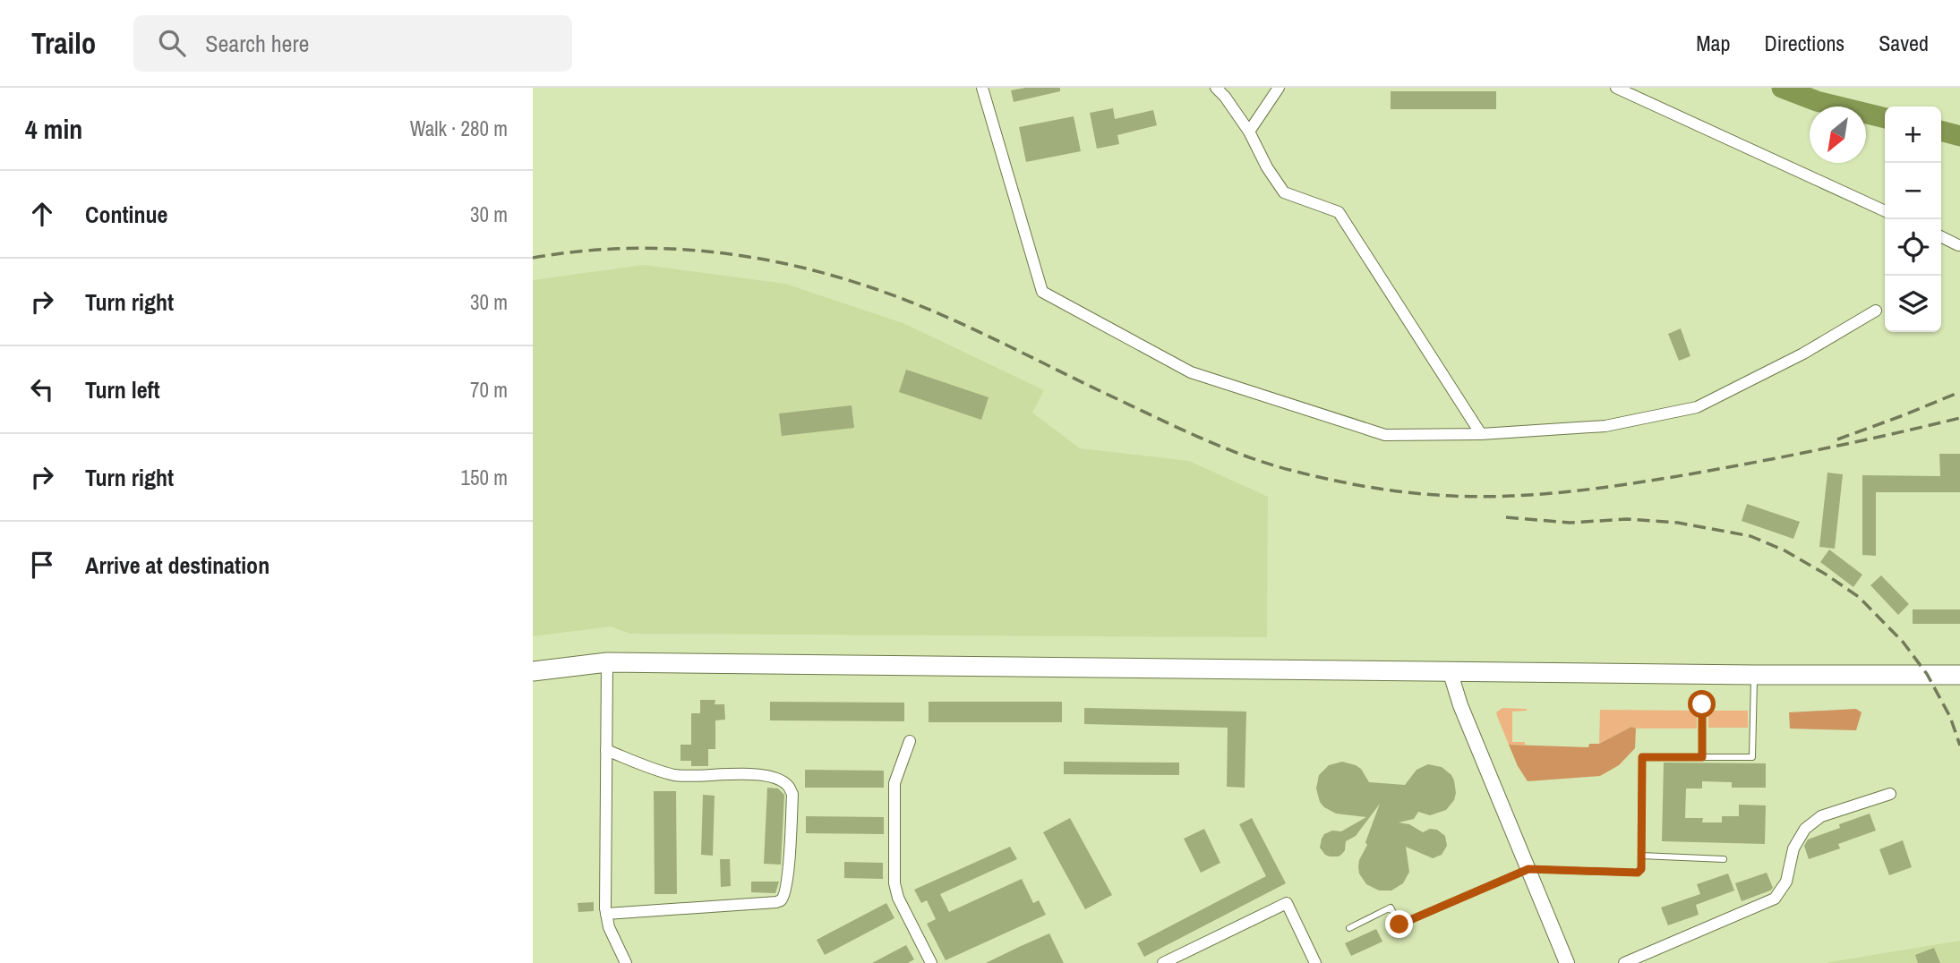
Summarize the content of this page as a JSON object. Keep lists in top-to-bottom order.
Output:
{
  "north": "bottom left",
  "page": {
    "header": "Trailo",
    "search": "Search here",
    "nav": ["Map", "Directions", "Saved"],
    "heading": ["4 min", "Walk · 280 m"],
    "map_buttons": ["+", "−"],
    "list": [
      ["Continue", "30 m"],
      ["Turn right", "30 m"],
      ["Turn left", "70 m"],
      ["Turn right", "150 m"],
      "Arrive at destination"
    ]
  }
}
